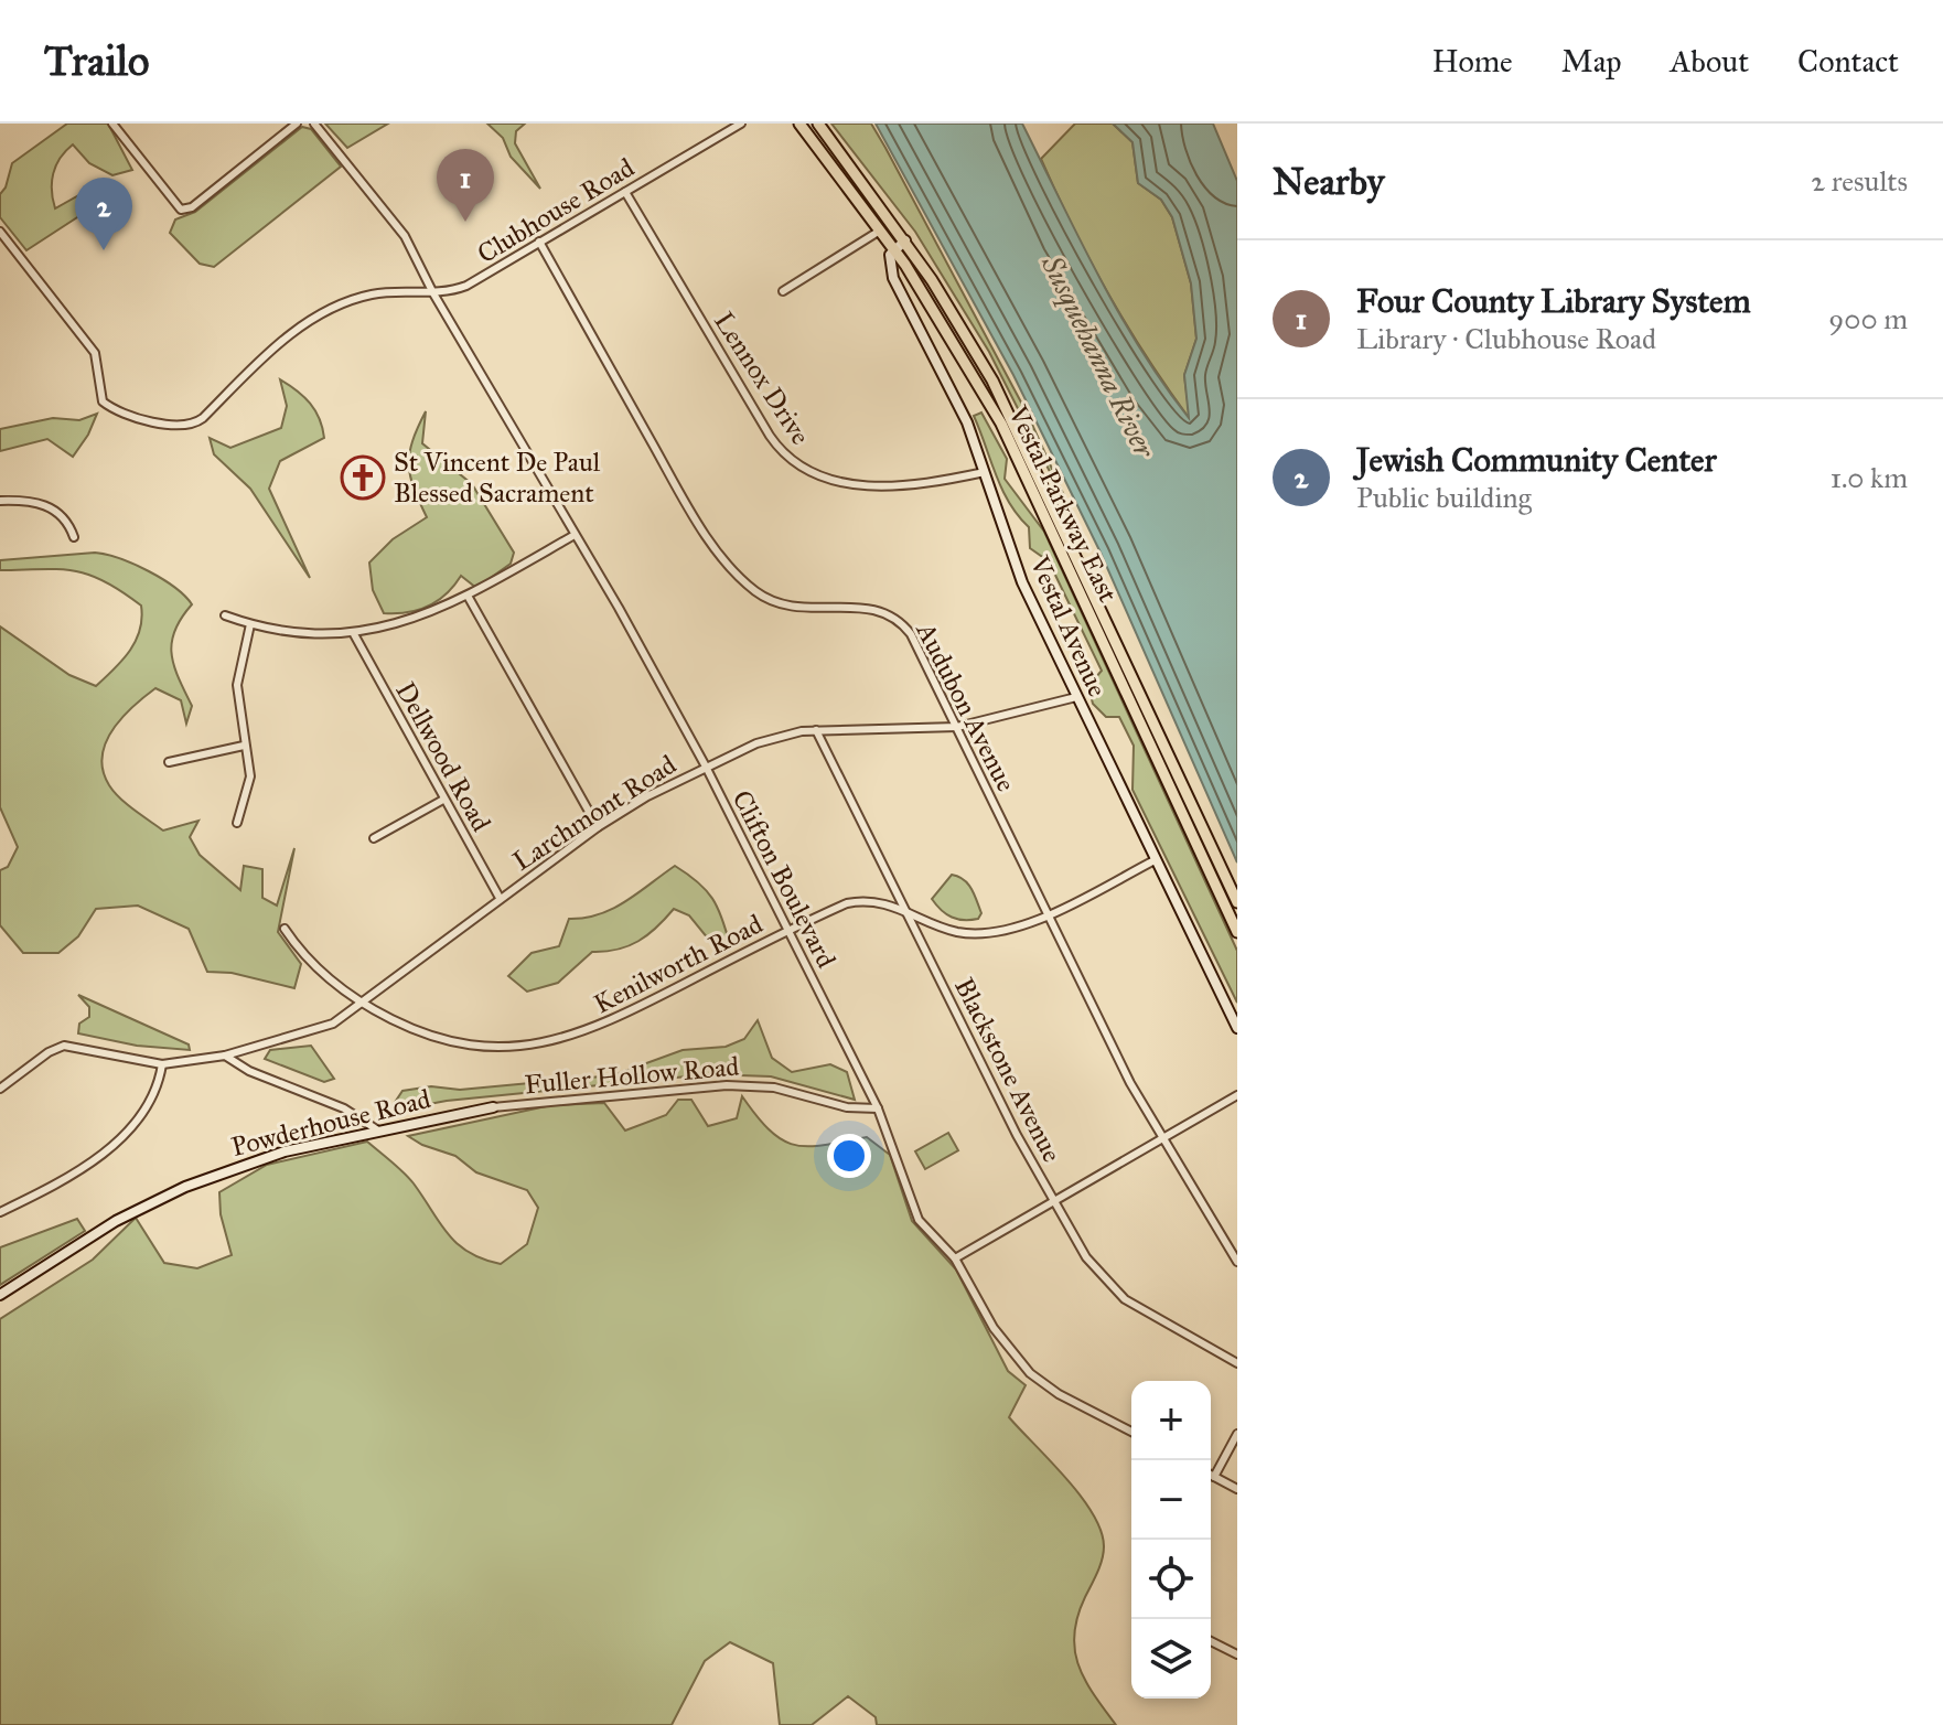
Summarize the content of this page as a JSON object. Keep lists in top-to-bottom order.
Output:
{
  "streets": {
    "main road": ["Vestal Parkway East"],
    "street": [
      "Clubhouse Road",
      "Lennox Drive",
      "Vestal Avenue",
      "Audubon Avenue",
      "Dellwood Road",
      "Larchmont Road",
      "Clifton Boulevard",
      "Kenilworth Road",
      "Blackstone Avenue",
      "Fuller Hollow Road",
      "Powderhouse Road"
    ]
  },
  "crossings": [
    ["Clubhouse Road", "Lennox Drive"],
    ["Clubhouse Road", "Audubon Avenue"],
    ["Clubhouse Road", "Clifton Boulevard"],
    ["Lennox Drive", "Vestal Avenue"],
    ["Vestal Parkway East", "Vestal Avenue"],
    ["Vestal Avenue", "Larchmont Road"],
    ["Vestal Avenue", "Kenilworth Road"],
    ["Audubon Avenue", "Larchmont Road"],
    ["Audubon Avenue", "Kenilworth Road"],
    ["Dellwood Road", "Larchmont Road"],
    ["Larchmont Road", "Clifton Boulevard"],
    ["Larchmont Road", "Kenilworth Road"],
    ["Larchmont Road", "Blackstone Avenue"],
    ["Clifton Boulevard", "Kenilworth Road"],
    ["Clifton Boulevard", "Fuller Hollow Road"],
    ["Kenilworth Road", "Blackstone Avenue"],
    ["Fuller Hollow Road", "Powderhouse Road"]
  ],
  "water": ["Susquehanna River"],
  "places": {
    "church": ["St Vincent De Paul Blessed Sacrament"]
  },
  "page": {
    "header": "Trailo",
    "nav": [
      "Home",
      "Map",
      "About",
      "Contact"
    ],
    "heading": ["Nearby", "2 results"],
    "pins": ["1", "2"],
    "list": [
      {
        "mark": "1",
        "name": "Four County Library System",
        "note": "Library · Clubhouse Road",
        "value": "900 m"
      },
      {
        "mark": "2",
        "name": "Jewish Community Center",
        "note": "Public building",
        "value": "1.0 km"
      }
    ],
    "map_buttons": ["+", "−"]
  }
}
